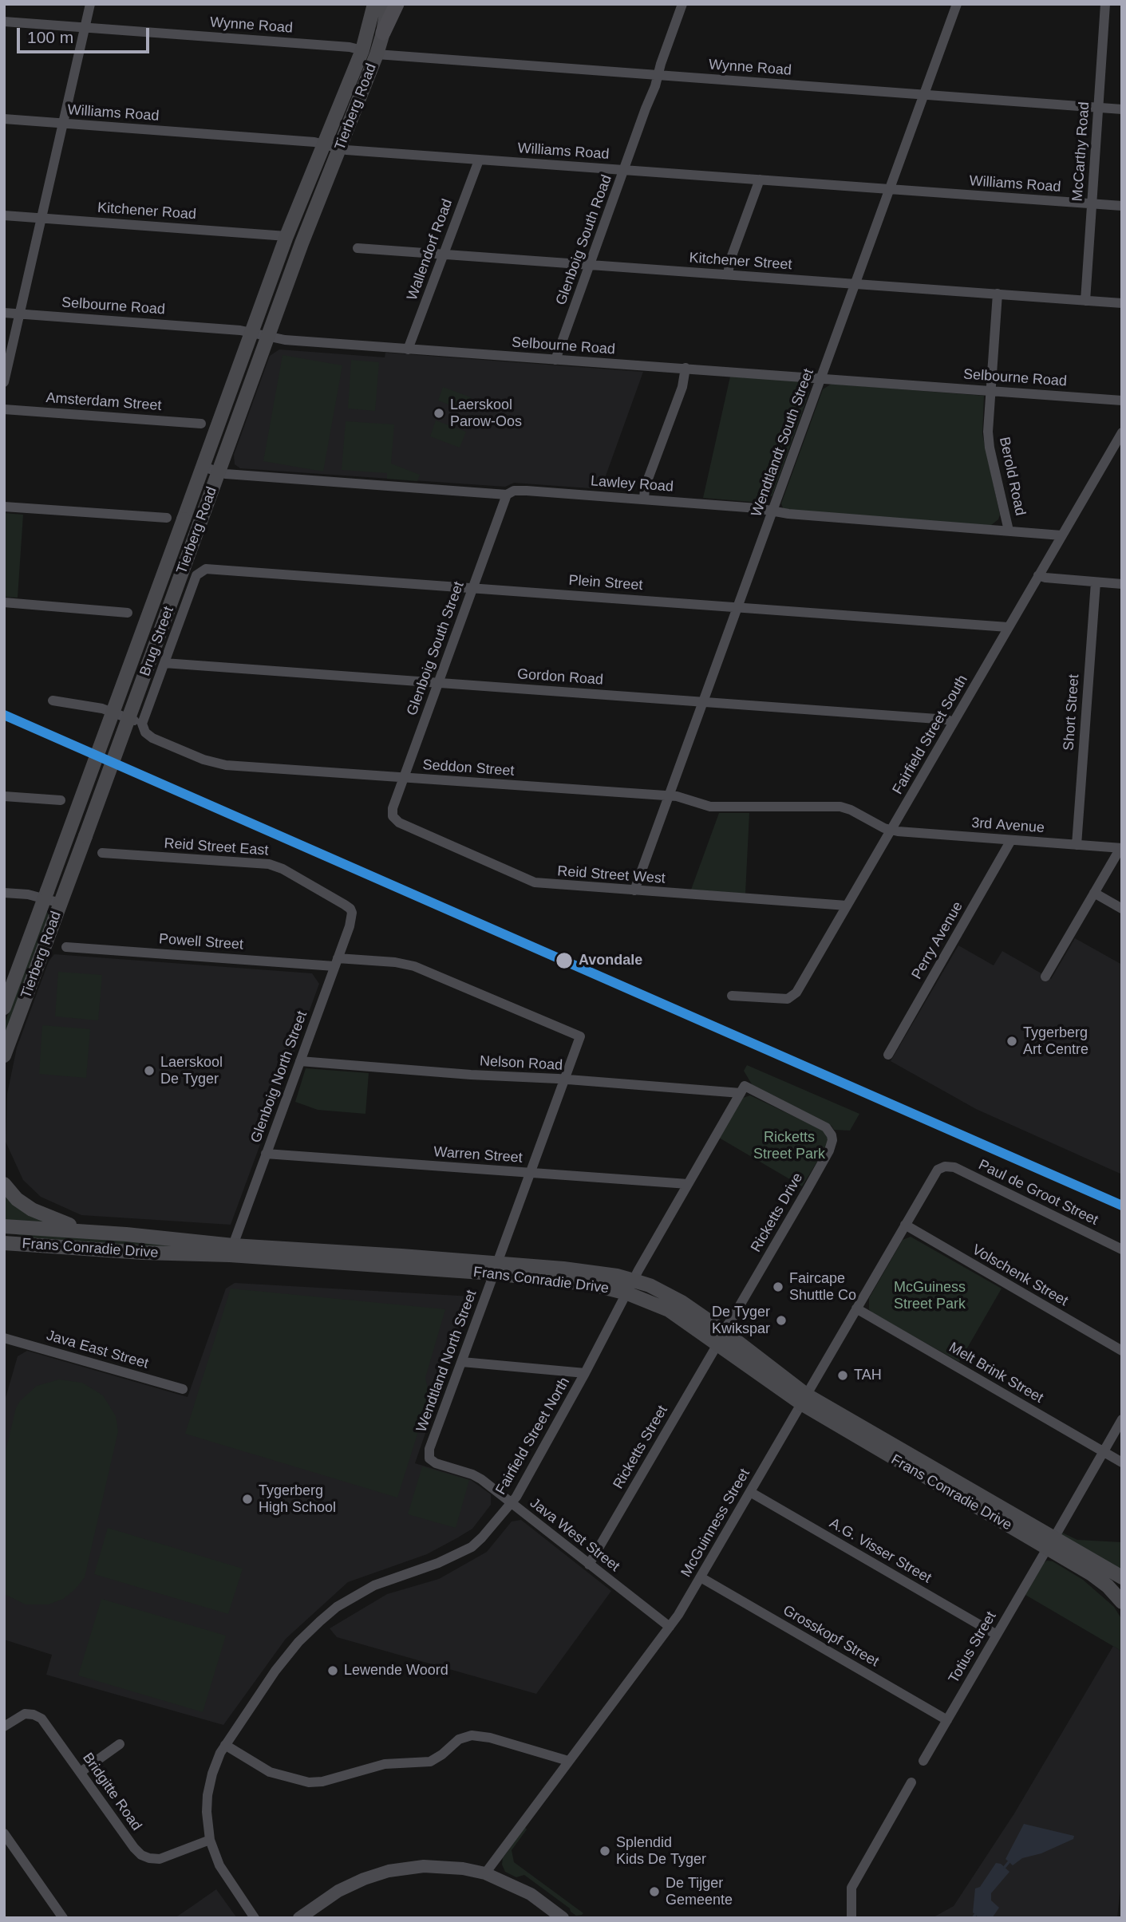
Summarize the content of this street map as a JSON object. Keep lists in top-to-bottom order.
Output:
{
  "streets": {
    "main road": ["Tierberg Road", "Frans Conradie Drive"],
    "street": [
      "Wynne Road",
      "Williams Road",
      "McCarthy Road",
      "Kitchener Road",
      "Glenboig South Road",
      "Wallendorf Road",
      "Kitchener Street",
      "Selbourne Road",
      "Amsterdam Street",
      "Wendtlandt South Street",
      "Berold Road",
      "Lawley Road",
      "Plein Street",
      "Brug Street",
      "Glenboig South Street",
      "Gordon Road",
      "Short Street",
      "Fairfield Street South",
      "Seddon Street",
      "3rd Avenue",
      "Reid Street East",
      "Reid Street West",
      "Perry Avenue",
      "Powell Street",
      "Nelson Road",
      "Glenboig North Street",
      "Warren Street",
      "Paul de Groot Street",
      "Ricketts Drive",
      "Volschenk Street",
      "Java East Street",
      "Wendtland North Street",
      "Melt Brink Street",
      "Fairfield Street North",
      "Ricketts Street",
      "McGuinness Street",
      "Java West Street",
      "A.G. Visser Street",
      "Grosskopf Street",
      "Totius Street",
      "Bridgitte Road"
    ]
  },
  "crossings": [
    ["Wynne Road", "Tierberg Road"],
    ["Wynne Road", "McCarthy Road"],
    ["Wynne Road", "Glenboig South Road"],
    ["Wynne Road", "Wendtlandt South Street"],
    ["Tierberg Road", "Williams Road"],
    ["Tierberg Road", "Kitchener Road"],
    ["Tierberg Road", "Selbourne Road"],
    ["Tierberg Road", "Lawley Road"],
    ["Williams Road", "McCarthy Road"],
    ["Williams Road", "Glenboig South Road"],
    ["Williams Road", "Wallendorf Road"],
    ["Williams Road", "Wendtlandt South Street"],
    ["McCarthy Road", "Kitchener Street"],
    ["Glenboig South Road", "Kitchener Street"],
    ["Glenboig South Road", "Selbourne Road"],
    ["Wallendorf Road", "Kitchener Street"],
    ["Wallendorf Road", "Selbourne Road"],
    ["Kitchener Street", "Wendtlandt South Street"],
    ["Kitchener Street", "Berold Road"],
    ["Selbourne Road", "Wendtlandt South Street"],
    ["Selbourne Road", "Berold Road"],
    ["Wendtlandt South Street", "Lawley Road"],
    ["Wendtlandt South Street", "Plein Street"],
    ["Wendtlandt South Street", "Gordon Road"],
    ["Wendtlandt South Street", "Seddon Street"],
    ["Wendtlandt South Street", "Reid Street West"],
    ["Berold Road", "Lawley Road"],
    ["Lawley Road", "Glenboig South Street"],
    ["Lawley Road", "Fairfield Street South"],
    ["Plein Street", "Brug Street"],
    ["Plein Street", "Glenboig South Street"],
    ["Plein Street", "Fairfield Street South"],
    ["Brug Street", "Gordon Road"],
    ["Brug Street", "Seddon Street"],
    ["Glenboig South Street", "Gordon Road"],
    ["Glenboig South Street", "Seddon Street"],
    ["Glenboig South Street", "Reid Street West"],
    ["Gordon Road", "Fairfield Street South"],
    ["Short Street", "3rd Avenue"],
    ["Fairfield Street South", "Seddon Street"],
    ["Fairfield Street South", "3rd Avenue"],
    ["Fairfield Street South", "Reid Street West"],
    ["Seddon Street", "3rd Avenue"],
    ["3rd Avenue", "Perry Avenue"],
    ["Reid Street East", "Glenboig North Street"],
    ["Powell Street", "Glenboig North Street"],
    ["Powell Street", "Wendtland North Street"],
    ["Nelson Road", "Glenboig North Street"],
    ["Nelson Road", "Ricketts Drive"],
    ["Nelson Road", "Wendtland North Street"],
    ["Nelson Road", "Fairfield Street North"],
    ["Glenboig North Street", "Warren Street"],
    ["Glenboig North Street", "Frans Conradie Drive"],
    ["Warren Street", "Wendtland North Street"],
    ["Warren Street", "Fairfield Street North"],
    ["Paul de Groot Street", "McGuinness Street"],
    ["Ricketts Drive", "Frans Conradie Drive"],
    ["Ricketts Drive", "Fairfield Street North"],
    ["Frans Conradie Drive", "Wendtland North Street"],
    ["Frans Conradie Drive", "Fairfield Street North"],
    ["Frans Conradie Drive", "Ricketts Street"],
    ["Frans Conradie Drive", "McGuinness Street"],
    ["Frans Conradie Drive", "Totius Street"],
    ["Volschenk Street", "McGuinness Street"],
    ["Wendtland North Street", "Java West Street"],
    ["Melt Brink Street", "McGuinness Street"],
    ["Melt Brink Street", "Totius Street"],
    ["Fairfield Street North", "Java West Street"],
    ["Fairfield Street North", "Bridgitte Road"],
    ["Ricketts Street", "Java West Street"],
    ["McGuinness Street", "Java West Street"],
    ["McGuinness Street", "A.G. Visser Street"],
    ["McGuinness Street", "Grosskopf Street"],
    ["A.G. Visser Street", "Totius Street"],
    ["Grosskopf Street", "Totius Street"]
  ],
  "parks": ["Ricketts Street Park", "McGuiness Street Park"],
  "places": [
    "Laerskool Parow-Oos",
    "Avondale",
    "Tygerberg Art Centre",
    "Laerskool De Tyger",
    "Faircape Shuttle Co",
    "De Tyger Kwikspar",
    "TAH",
    "Tygerberg High School",
    "Lewende Woord",
    "Splendid Kids De Tyger",
    "De Tijger Gemeente"
  ],
  "scale_bar": "100 m"
}
